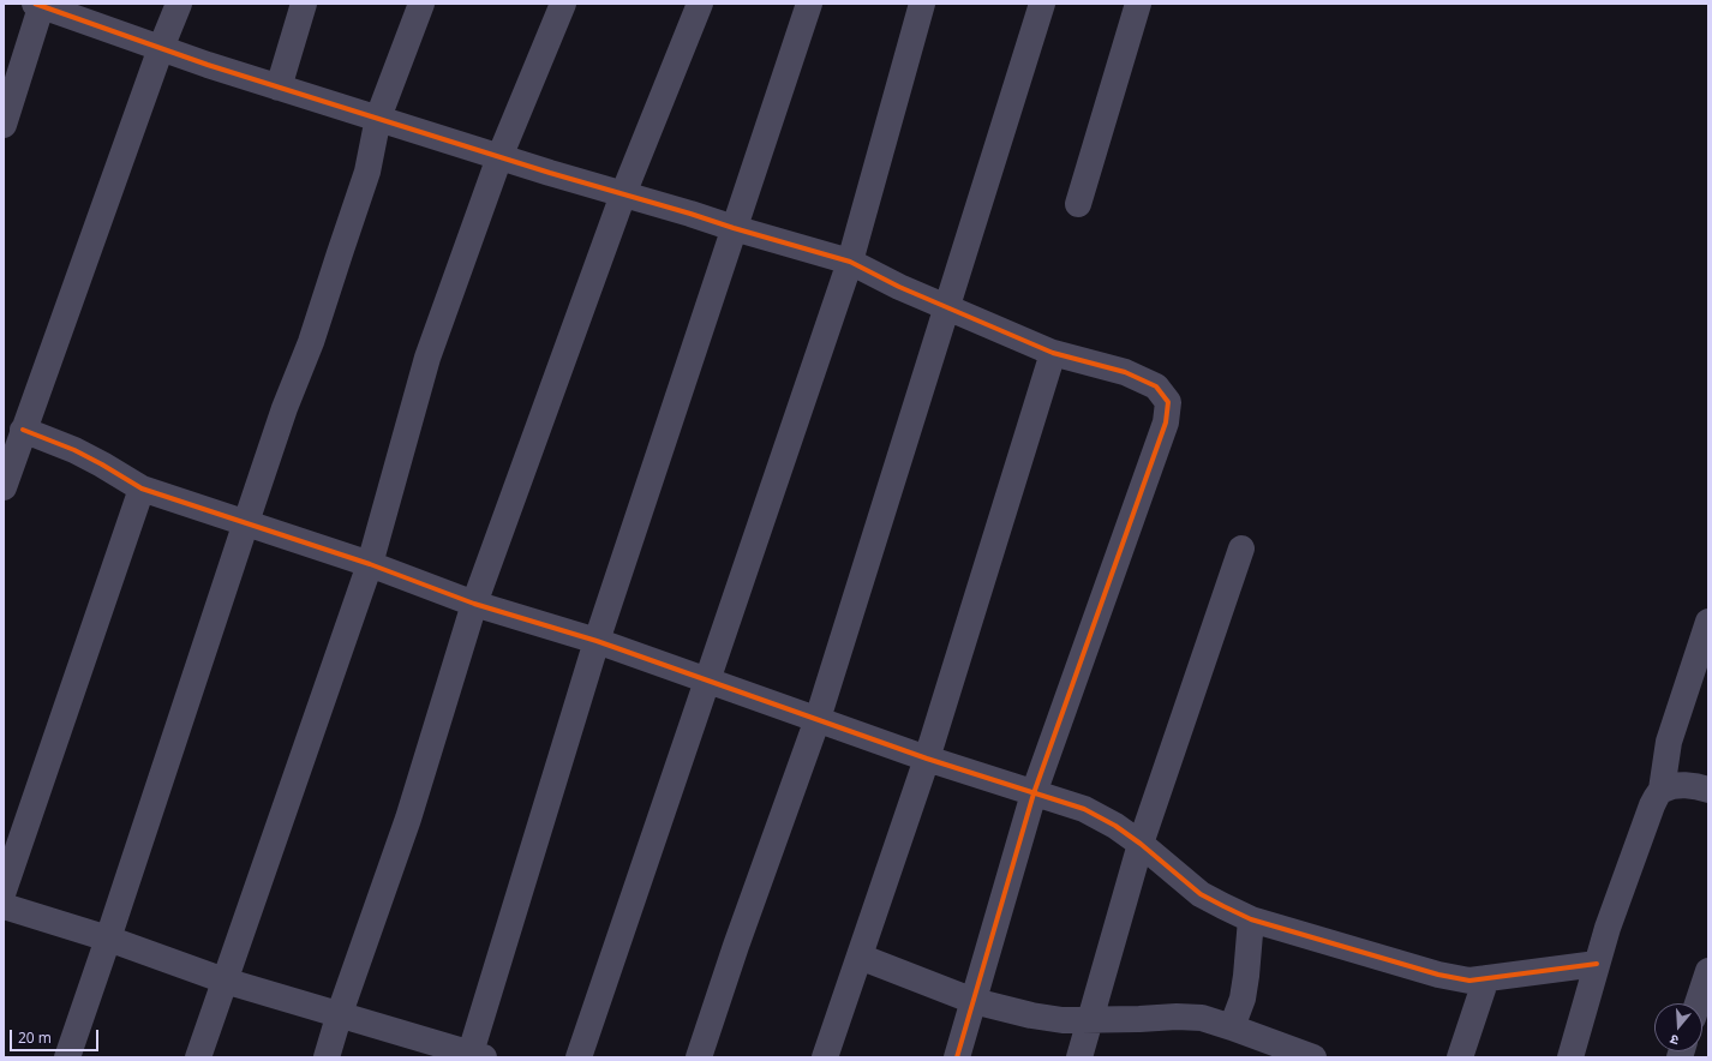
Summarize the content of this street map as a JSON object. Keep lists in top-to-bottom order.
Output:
{
  "scale_bar": "20 m",
  "north": "bottom"
}
